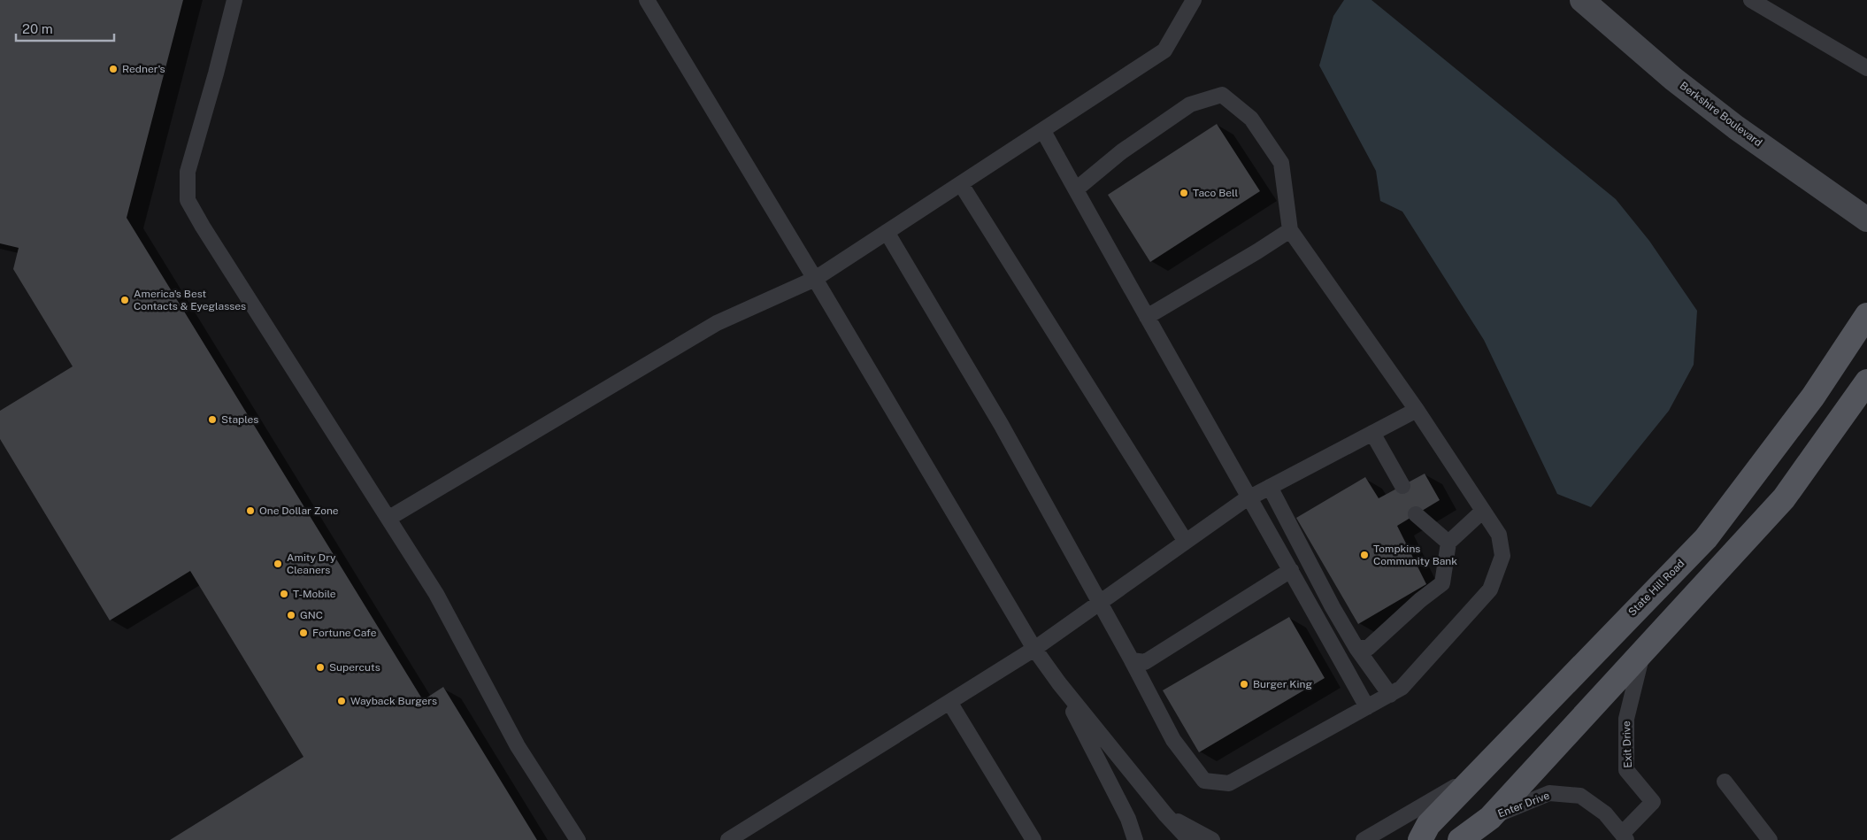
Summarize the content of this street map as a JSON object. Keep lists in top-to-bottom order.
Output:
{
  "streets": {
    "main road": ["Berkshire Boulevard", "State Hill Road"],
    "lane": ["Exit Drive", "Enter Drive"]
  },
  "crossings": [
    ["Exit Drive", "Enter Drive"]
  ],
  "places": [
    "Redner's",
    "Taco Bell",
    "America's Best Contacts & Eyeglasses",
    "Staples",
    "One Dollar Zone",
    "Tompkins Community Bank",
    "Amity Dry Cleaners",
    "T-Mobile",
    "GNC",
    "Fortune Cafe",
    "Supercuts",
    "Burger King",
    "Wayback Burgers"
  ],
  "scale_bar": "20 m"
}
